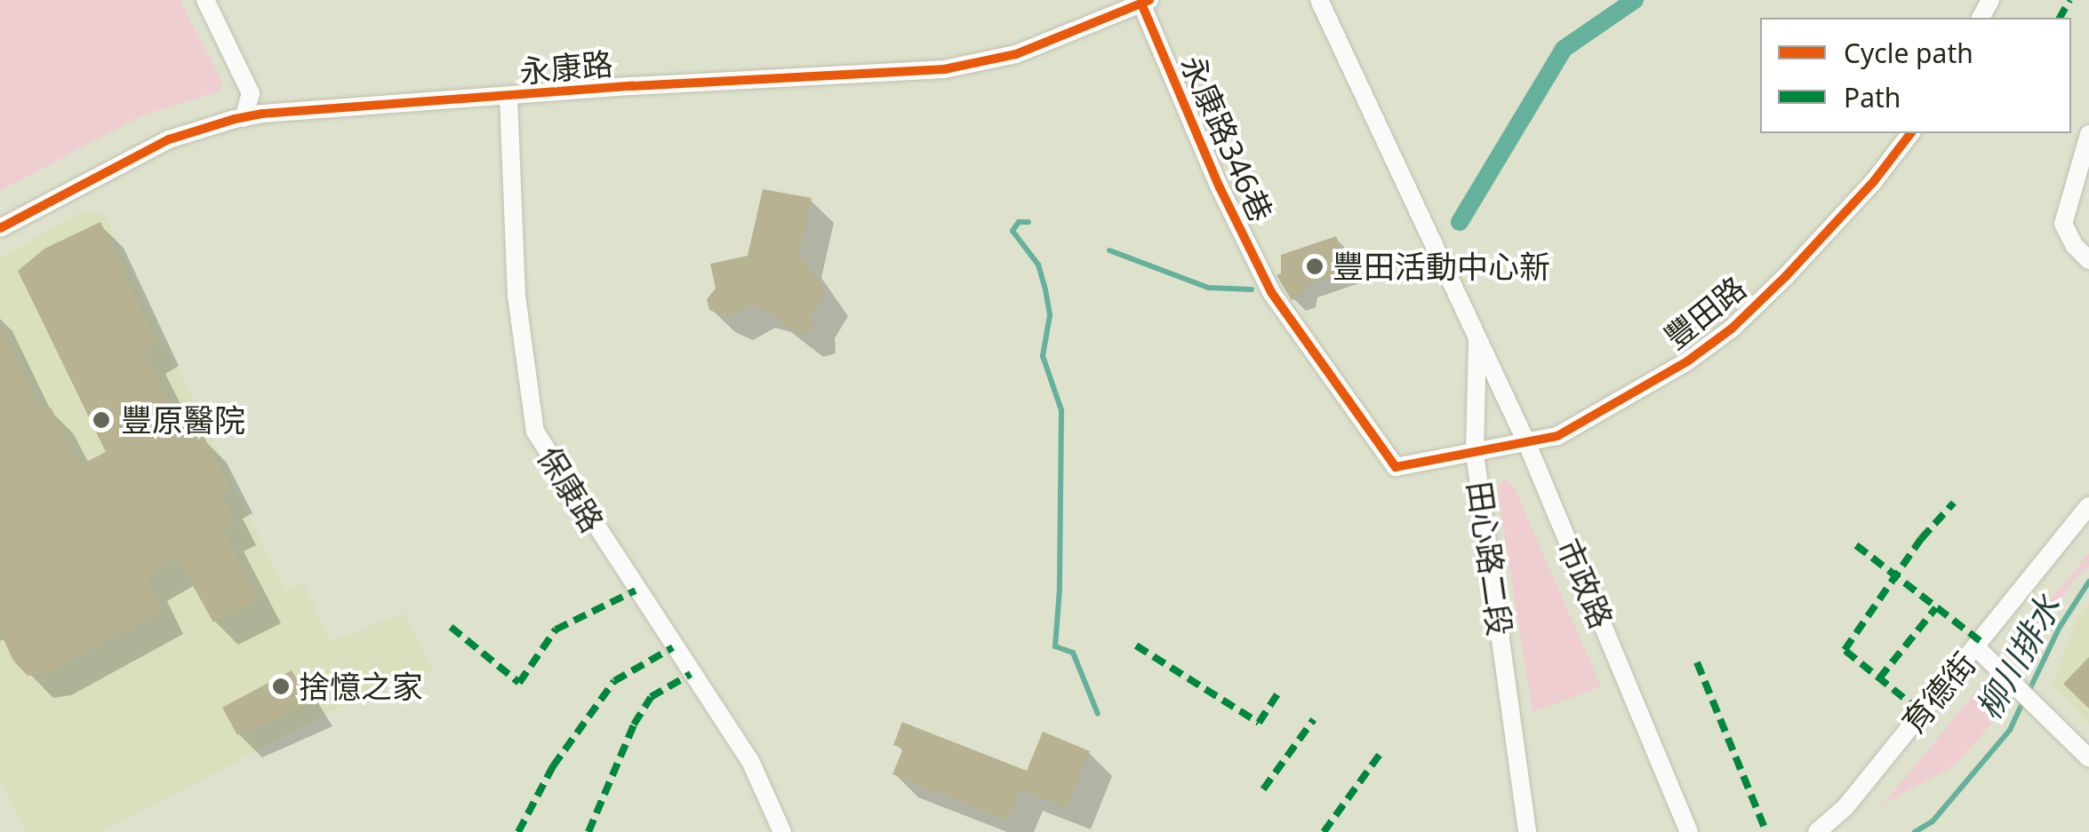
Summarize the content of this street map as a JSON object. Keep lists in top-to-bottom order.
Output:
{
  "streets": {
    "street": [
      "永康路",
      "永康路346巷",
      "豐田路",
      "保康路",
      "田心路二段",
      "市政路",
      "育德街"
    ]
  },
  "crossings": [
    ["永康路", "永康路346巷"],
    ["永康路", "保康路"],
    ["永康路346巷", "豐田路"],
    ["永康路346巷", "田心路二段"],
    ["豐田路", "田心路二段"],
    ["豐田路", "市政路"],
    ["田心路二段", "市政路"]
  ],
  "water": ["柳川排水"],
  "places": ["豐田活動中心新", "豐原醫院", "捨憶之家"],
  "legend": ["Cycle path", "Path"]
}
